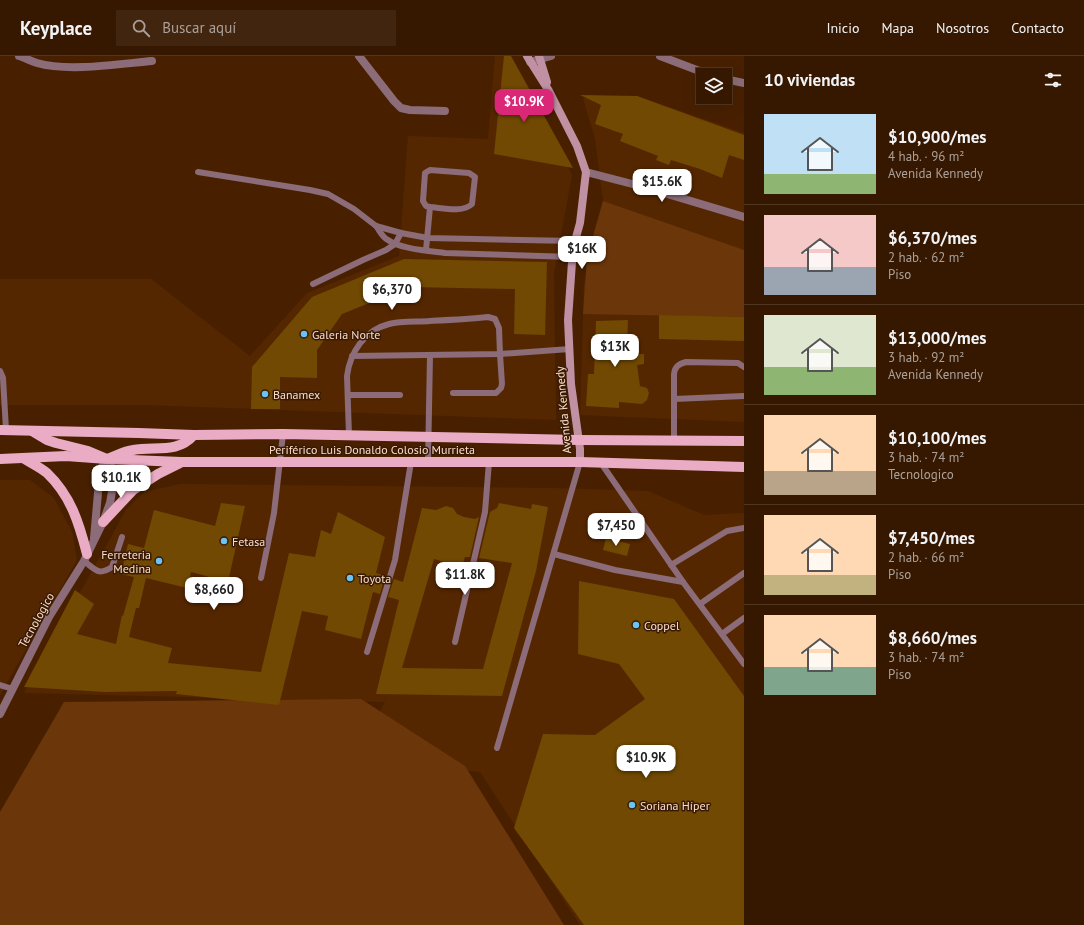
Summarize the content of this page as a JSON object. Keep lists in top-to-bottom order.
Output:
{
  "streets": {
    "main road": ["Periférico Luis Donaldo Colosio Murrieta"],
    "street": ["Avenida Kennedy", "Tecnologico"]
  },
  "crossings": [
    ["Avenida Kennedy", "Periférico Luis Donaldo Colosio Murrieta"],
    ["Periférico Luis Donaldo Colosio Murrieta", "Tecnologico"]
  ],
  "places": [
    "Galeria Norte",
    "Banamex",
    "Fetasa",
    "Ferreteria Medina",
    "Toyota",
    "Coppel",
    "Soriana Híper"
  ],
  "page": {
    "header": "Keyplace",
    "search": "Buscar aquí",
    "nav": [
      "Inicio",
      "Mapa",
      "Nosotros",
      "Contacto"
    ],
    "heading": "10 viviendas",
    "price": [
      "$10.9K",
      "$15.6K",
      "$16K",
      "$6,370",
      "$13K",
      "$10.1K",
      "$7,450",
      "$11.8K",
      "$8,660",
      "$10.9K"
    ],
    "list": [
      {
        "name": "$10,900/mes",
        "note": "4 hab. · 96 m² · Avenida Kennedy"
      },
      {
        "name": "$6,370/mes",
        "note": "2 hab. · 62 m² · Piso"
      },
      {
        "name": "$13,000/mes",
        "note": "3 hab. · 92 m² · Avenida Kennedy"
      },
      {
        "name": "$10,100/mes",
        "note": "3 hab. · 74 m² · Tecnologico"
      },
      {
        "name": "$7,450/mes",
        "note": "2 hab. · 66 m² · Piso"
      },
      {
        "name": "$8,660/mes",
        "note": "3 hab. · 74 m² · Piso"
      }
    ]
  }
}
